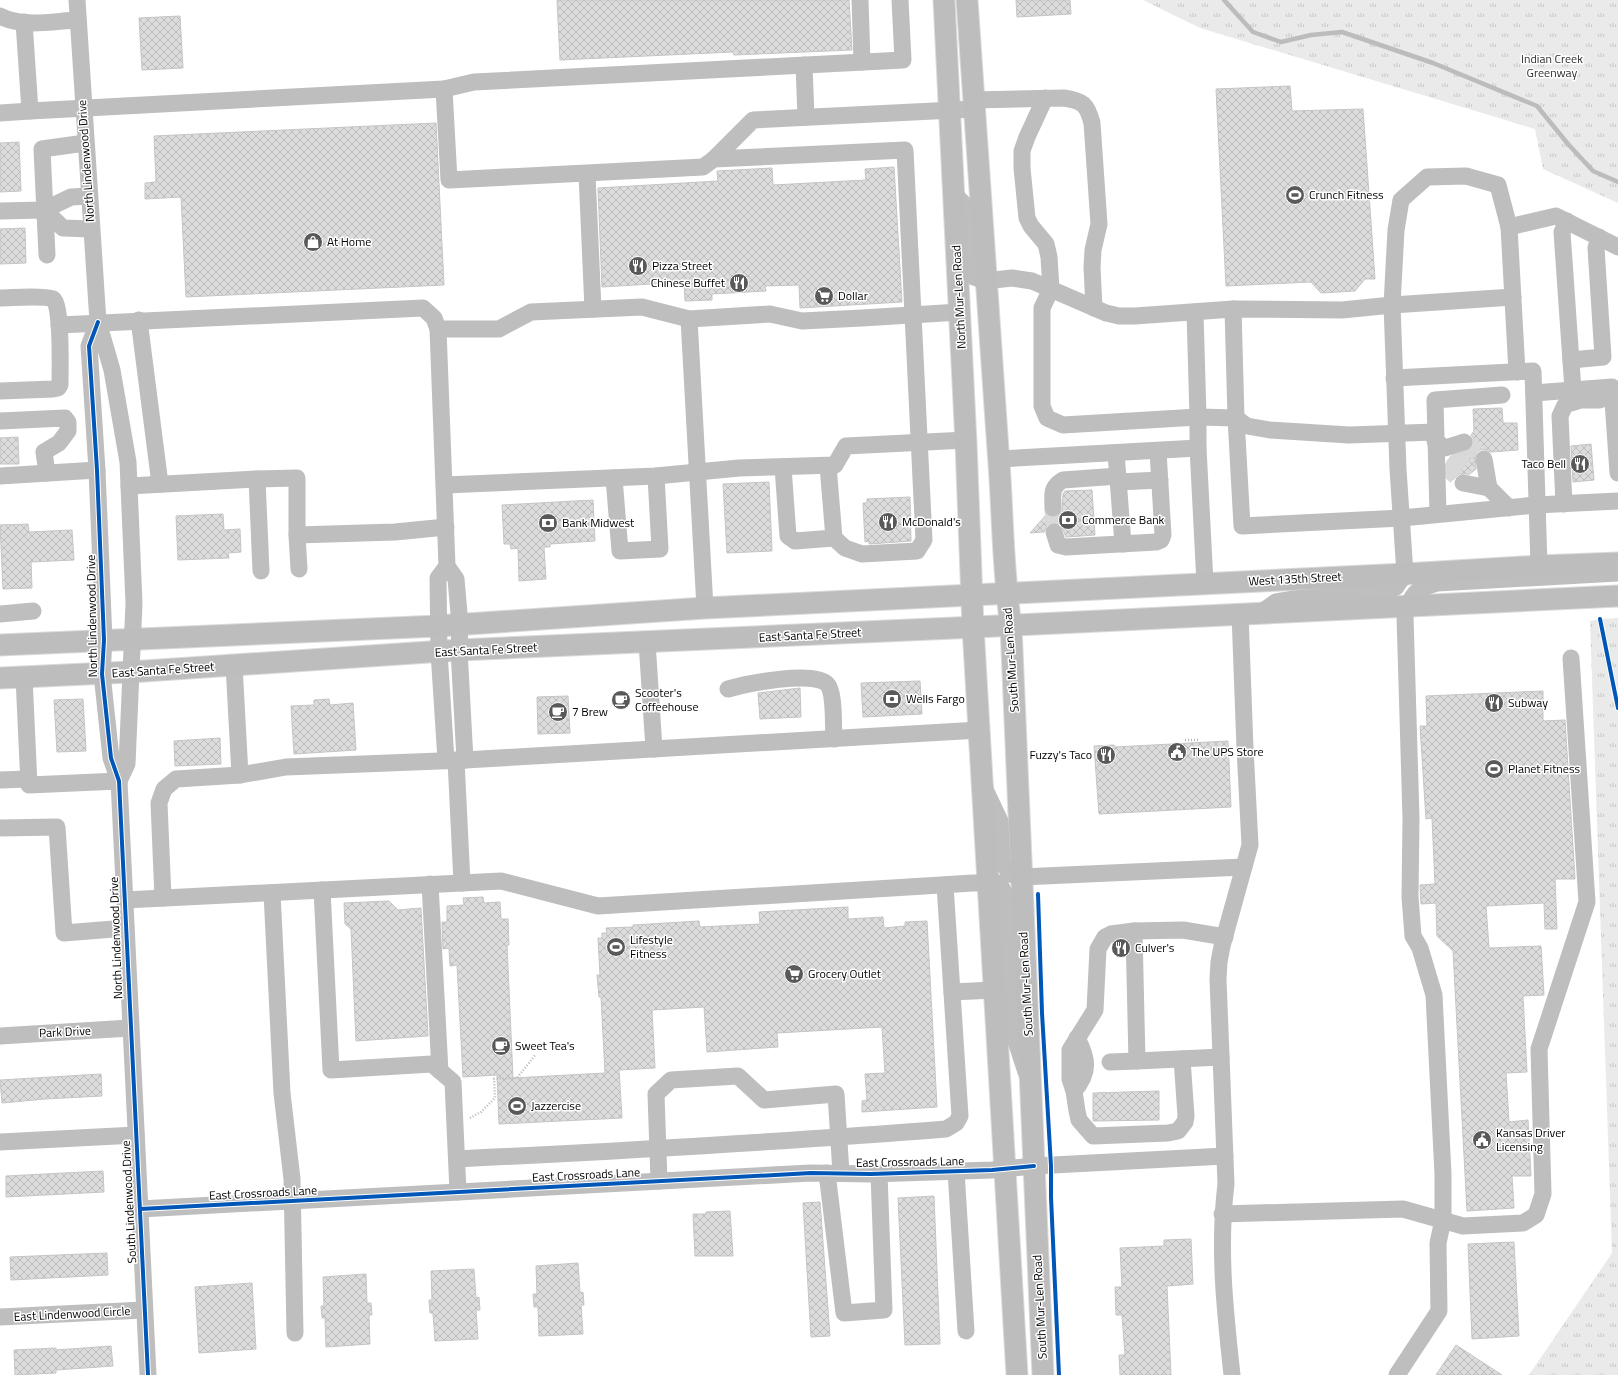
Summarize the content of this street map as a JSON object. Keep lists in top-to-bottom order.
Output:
{
  "streets": {
    "main road": [
      "North Mur-Len Road",
      "West 135th Street",
      "East Santa Fe Street",
      "South Mur-Len Road"
    ],
    "street": [
      "North Lindenwood Drive",
      "Park Drive",
      "East Crossroads Lane",
      "South Lindenwood Drive",
      "East Lindenwood Circle"
    ]
  },
  "crossings": [
    ["North Lindenwood Drive", "East Santa Fe Street"],
    ["North Lindenwood Drive", "Park Drive"],
    ["North Lindenwood Drive", "South Lindenwood Drive"],
    ["North Mur-Len Road", "West 135th Street"],
    ["West 135th Street", "South Mur-Len Road"],
    ["South Mur-Len Road", "East Crossroads Lane"],
    ["Park Drive", "South Lindenwood Drive"],
    ["East Crossroads Lane", "South Lindenwood Drive"],
    ["South Lindenwood Drive", "East Lindenwood Circle"]
  ],
  "parks": ["Indian Creek Greenway"],
  "places": {
    "sports": [
      "Crunch Fitness",
      "Planet Fitness",
      "Lifestyle Fitness",
      "Jazzercise"
    ],
    "shop": ["At Home"],
    "restaurant": [
      "Pizza Street",
      "Chinese Buffet",
      "Taco Bell",
      "McDonald's",
      "Subway",
      "Fuzzy's Taco",
      "Culver's"
    ],
    "supermarket": ["Dollar", "Grocery Outlet"],
    "bank": ["Commerce Bank", "Bank Midwest", "Wells Fargo"],
    "cafe": ["Scooter's Coffeehouse", "7 Brew", "Sweet Tea's"],
    "public building": ["The UPS Store", "Kansas Driver Licensing"]
  }
}
